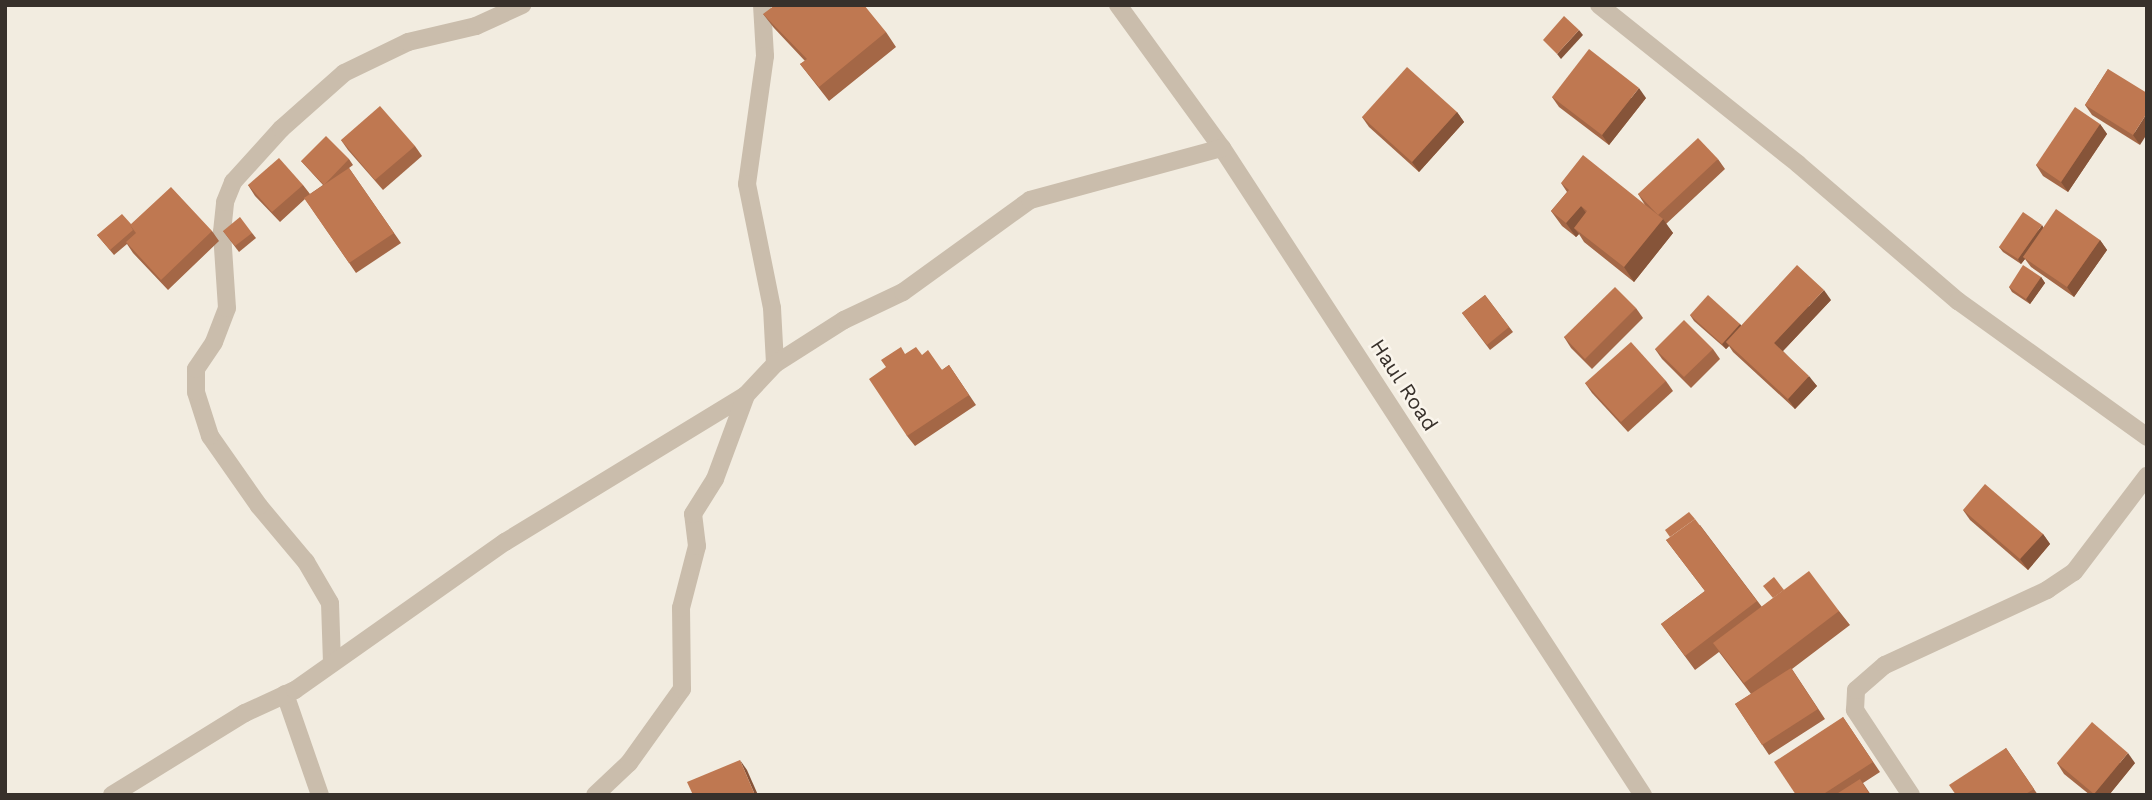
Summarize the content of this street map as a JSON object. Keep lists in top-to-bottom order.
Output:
{
  "streets": {
    "street": ["Haul Road"]
  }
}
